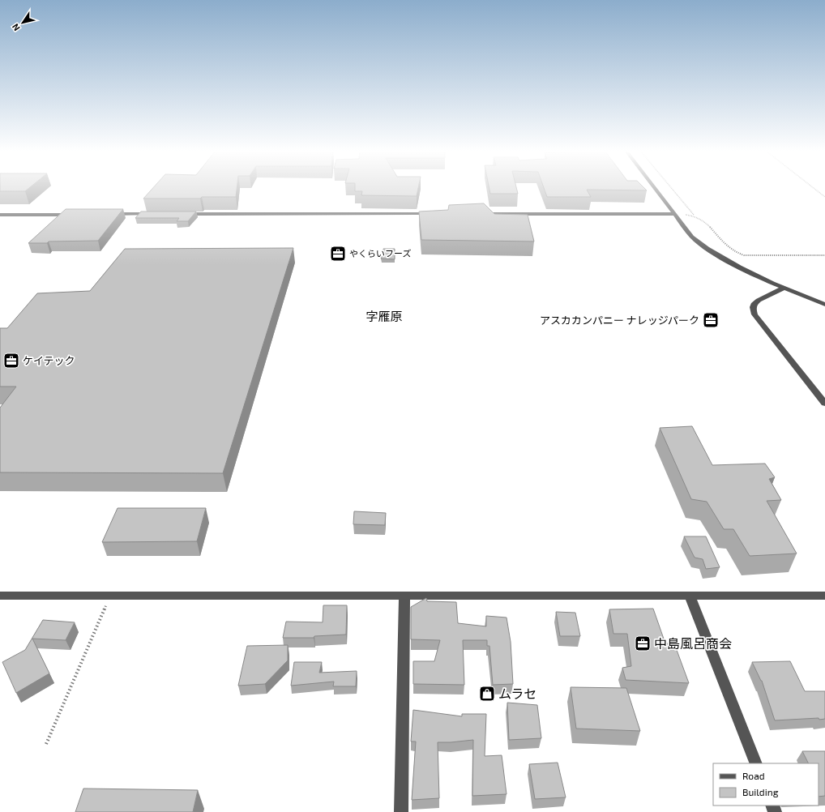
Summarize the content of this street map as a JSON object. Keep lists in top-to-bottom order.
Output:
{
  "districts": ["字雁原"],
  "places": {
    "office": [
      "やくらいフーズ",
      "アスカカンパニー ナレッジパーク",
      "ケイテック",
      "中島風呂商会"
    ],
    "shop": ["ムラセ"]
  },
  "legend": ["Road", "Building"],
  "north": "bottom left"
}
